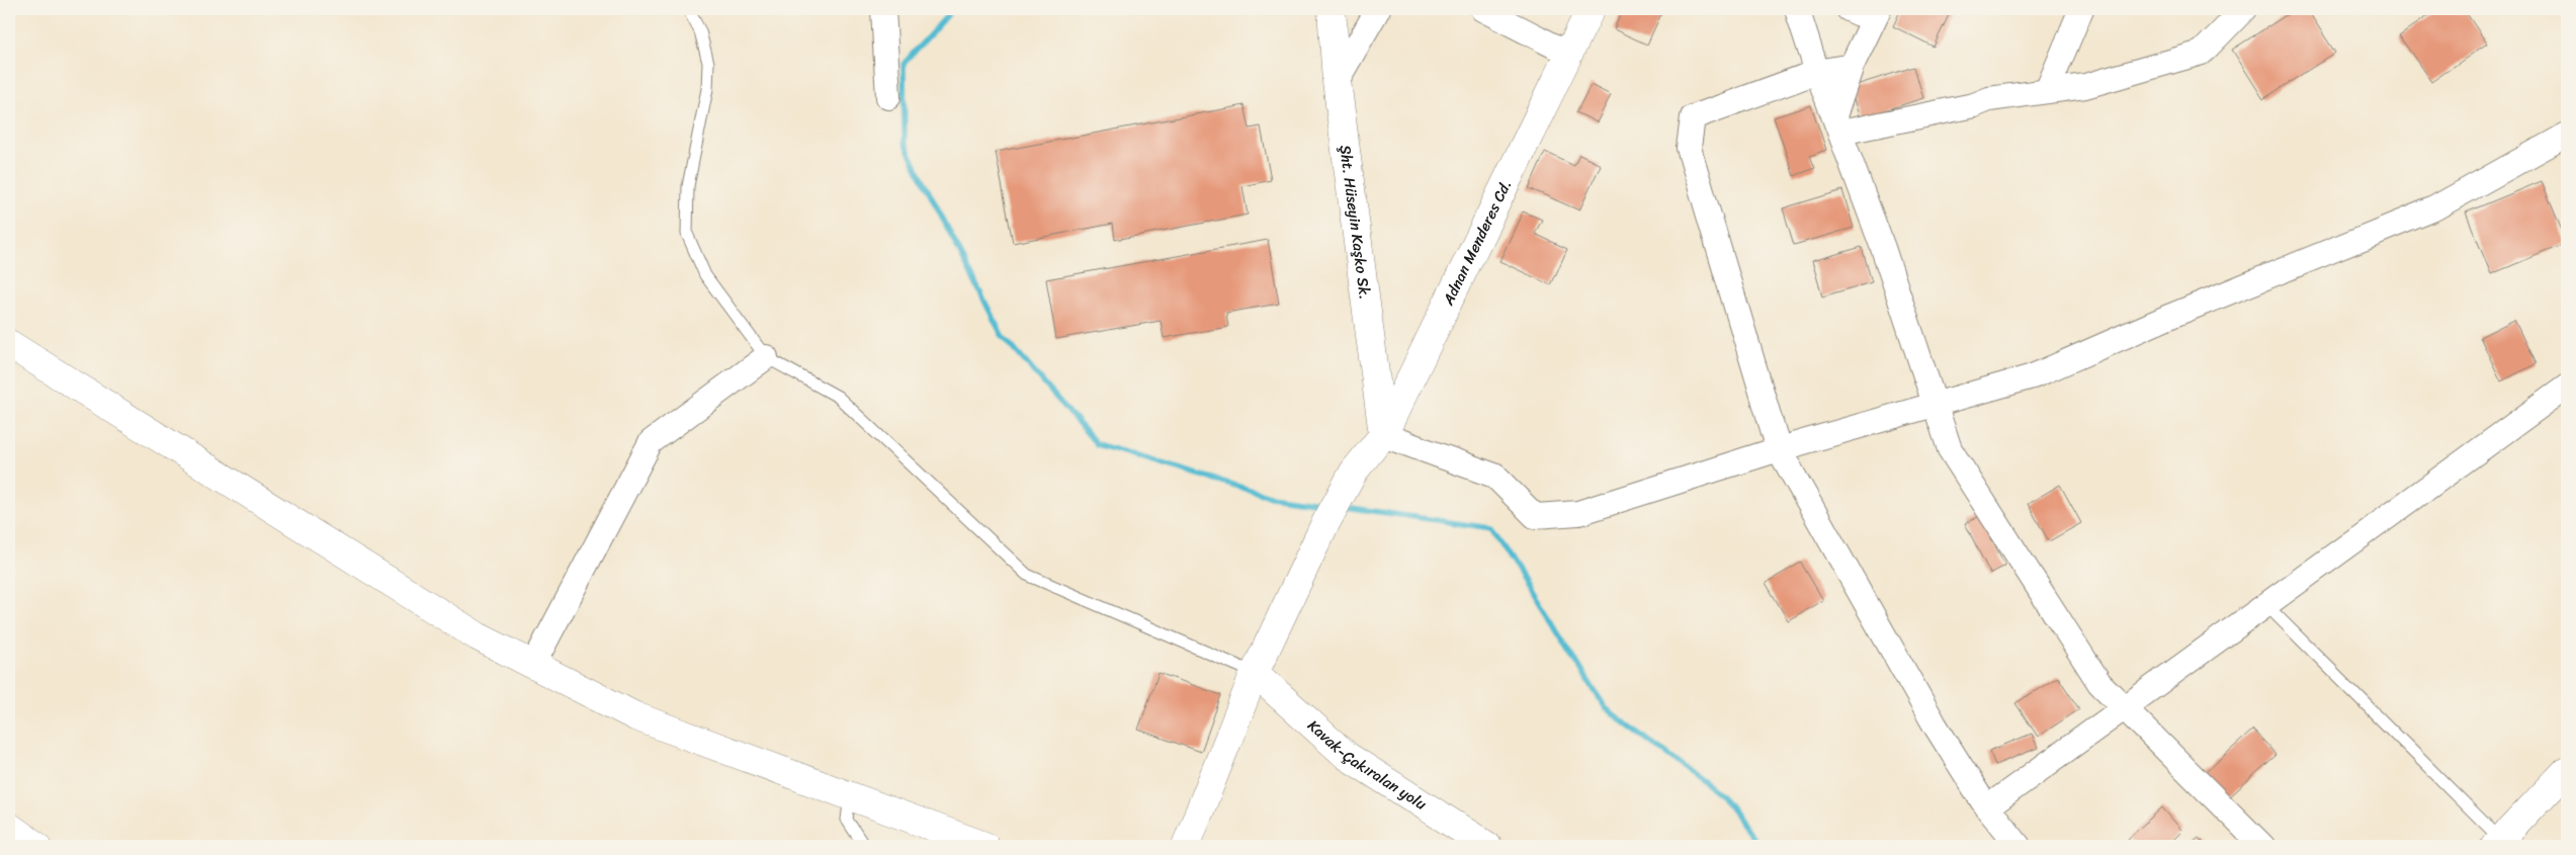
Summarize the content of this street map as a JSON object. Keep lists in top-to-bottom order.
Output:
{
  "streets": {
    "street": ["Şht. Hüseyin Kaşko Sk.", "Adnan Menderes Cd.", "Kavak-Çakıralan yolu"]
  },
  "crossings": [
    ["Şht. Hüseyin Kaşko Sk.", "Adnan Menderes Cd."],
    ["Adnan Menderes Cd.", "Kavak-Çakıralan yolu"]
  ]
}
